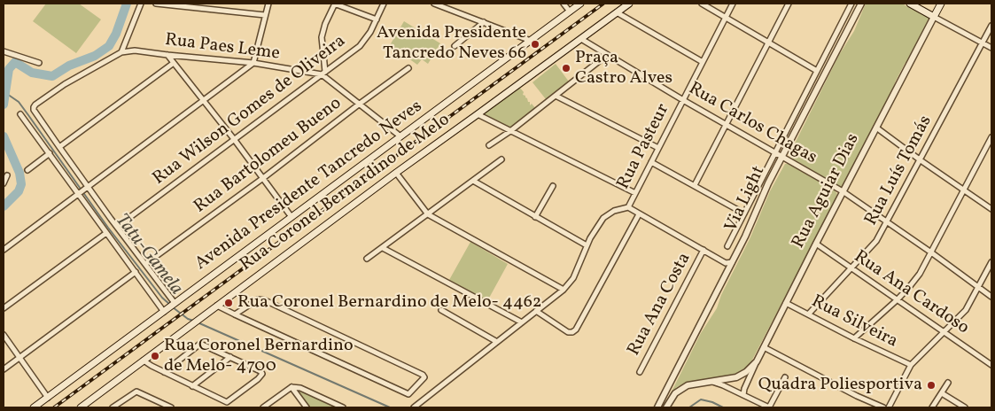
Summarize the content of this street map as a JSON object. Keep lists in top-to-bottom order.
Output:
{
  "streets": {
    "main road": ["Avenida Presidente Tancredo Neves", "Rua Aguiar Dias", "Rua Coronel Bernardino de Melo"],
    "street": [
      "Rua Paes Leme",
      "Rua Wilson Gomes de Oliveira",
      "Rua Carlos Chagas",
      "Rua Pasteur",
      "Rua Bartolomeu Bueno",
      "Rua Luís Tomás",
      "Via Light",
      "Rua Ana Cardoso",
      "Rua Ana Costa",
      "Rua Silveira"
    ]
  },
  "crossings": [
    ["Rua Paes Leme", "Rua Wilson Gomes de Oliveira"],
    ["Rua Paes Leme", "Rua Bartolomeu Bueno"],
    ["Rua Paes Leme", "Avenida Presidente Tancredo Neves"],
    ["Rua Carlos Chagas", "Rua Pasteur"],
    ["Rua Carlos Chagas", "Rua Luís Tomás"],
    ["Rua Carlos Chagas", "Rua Aguiar Dias"],
    ["Rua Carlos Chagas", "Rua Coronel Bernardino de Melo"],
    ["Rua Carlos Chagas", "Via Light"],
    ["Rua Luís Tomás", "Rua Ana Cardoso"],
    ["Rua Luís Tomás", "Rua Silveira"],
    ["Rua Aguiar Dias", "Rua Ana Cardoso"],
    ["Rua Aguiar Dias", "Rua Silveira"]
  ],
  "water": ["Tatu-Gamela"],
  "places": [
    "Avenida Presidente Tancredo Neves 66",
    "Praça Castro Alves",
    "Rua Coronel Bernardino de Melo- 4462",
    "Rua Coronel Bernardino de Melo- 4700",
    "Quadra Poliesportiva"
  ]
}
